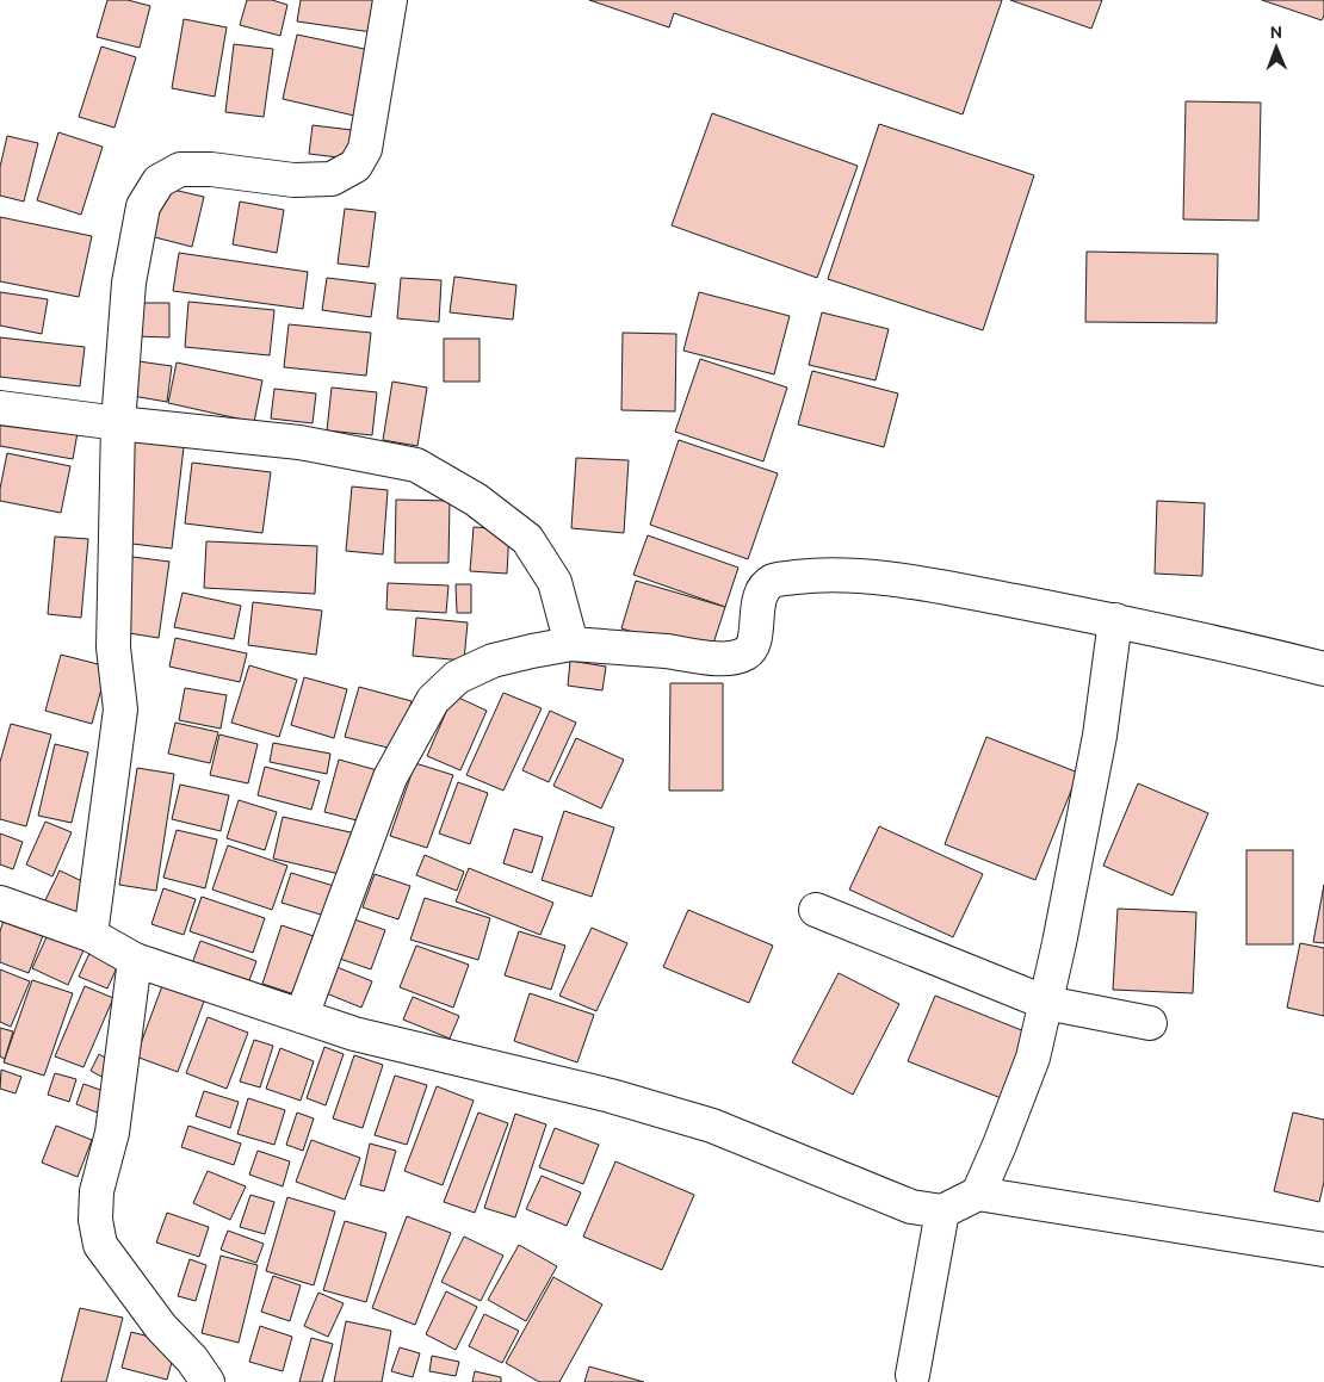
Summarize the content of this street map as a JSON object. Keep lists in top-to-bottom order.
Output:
{
  "north": "top"
}
